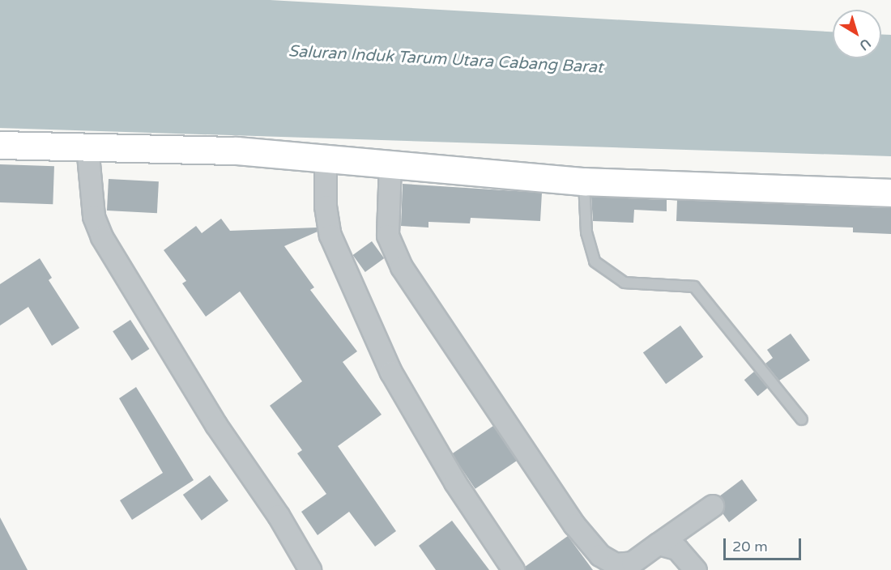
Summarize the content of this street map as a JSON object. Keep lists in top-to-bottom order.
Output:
{
  "water": ["Saluran Induk Tarum Utara Cabang Barat"],
  "scale_bar": "20 m",
  "north": "bottom right"
}
